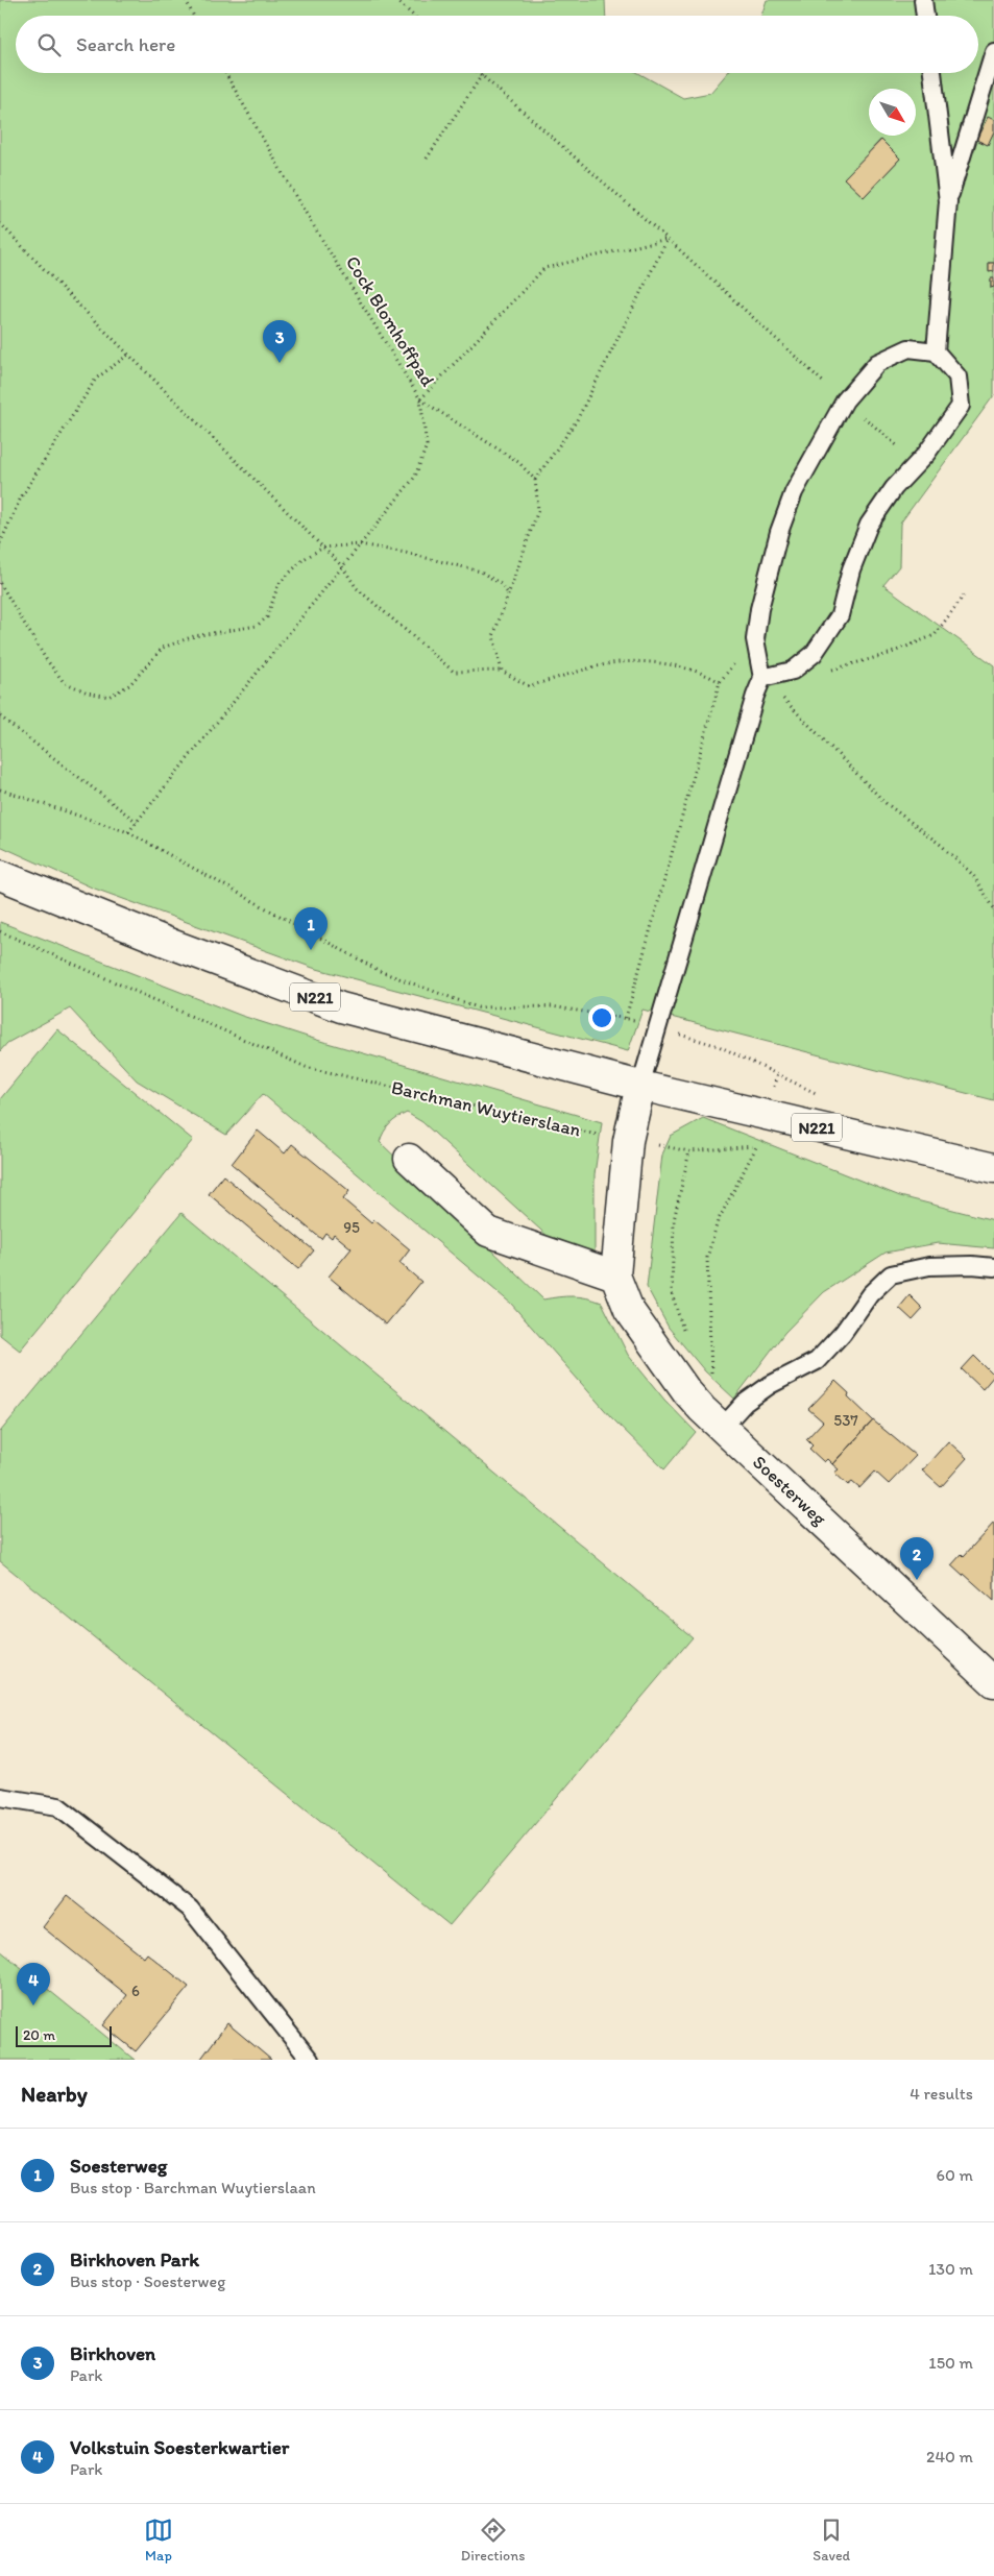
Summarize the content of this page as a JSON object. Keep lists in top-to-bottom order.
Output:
{
  "streets": {
    "main road": ["N221", "Soesterweg"],
    "path": ["Cock Blomhoffpad", "Barchman Wuytierslaan"]
  },
  "crossings": [
    ["N221", "Soesterweg"],
    ["Barchman Wuytierslaan", "Soesterweg"]
  ],
  "house_numbers": ["95", "537", "6"],
  "scale_bar": "20 m",
  "north": "bottom right",
  "page": {
    "search": "Search here",
    "pins": [
      "3",
      "1",
      "2",
      "4"
    ],
    "scale": "20 m",
    "heading": ["Nearby", "4 results"],
    "list": [
      {
        "mark": "1",
        "name": "Soesterweg",
        "note": "Bus stop · Barchman Wuytierslaan",
        "value": "60 m"
      },
      {
        "mark": "2",
        "name": "Birkhoven Park",
        "note": "Bus stop · Soesterweg",
        "value": "130 m"
      },
      {
        "mark": "3",
        "name": "Birkhoven",
        "note": "Park",
        "value": "150 m"
      },
      {
        "mark": "4",
        "name": "Volkstuin Soesterkwartier",
        "note": "Park",
        "value": "240 m"
      }
    ],
    "nav": ["Map", "Directions", "Saved"]
  }
}
